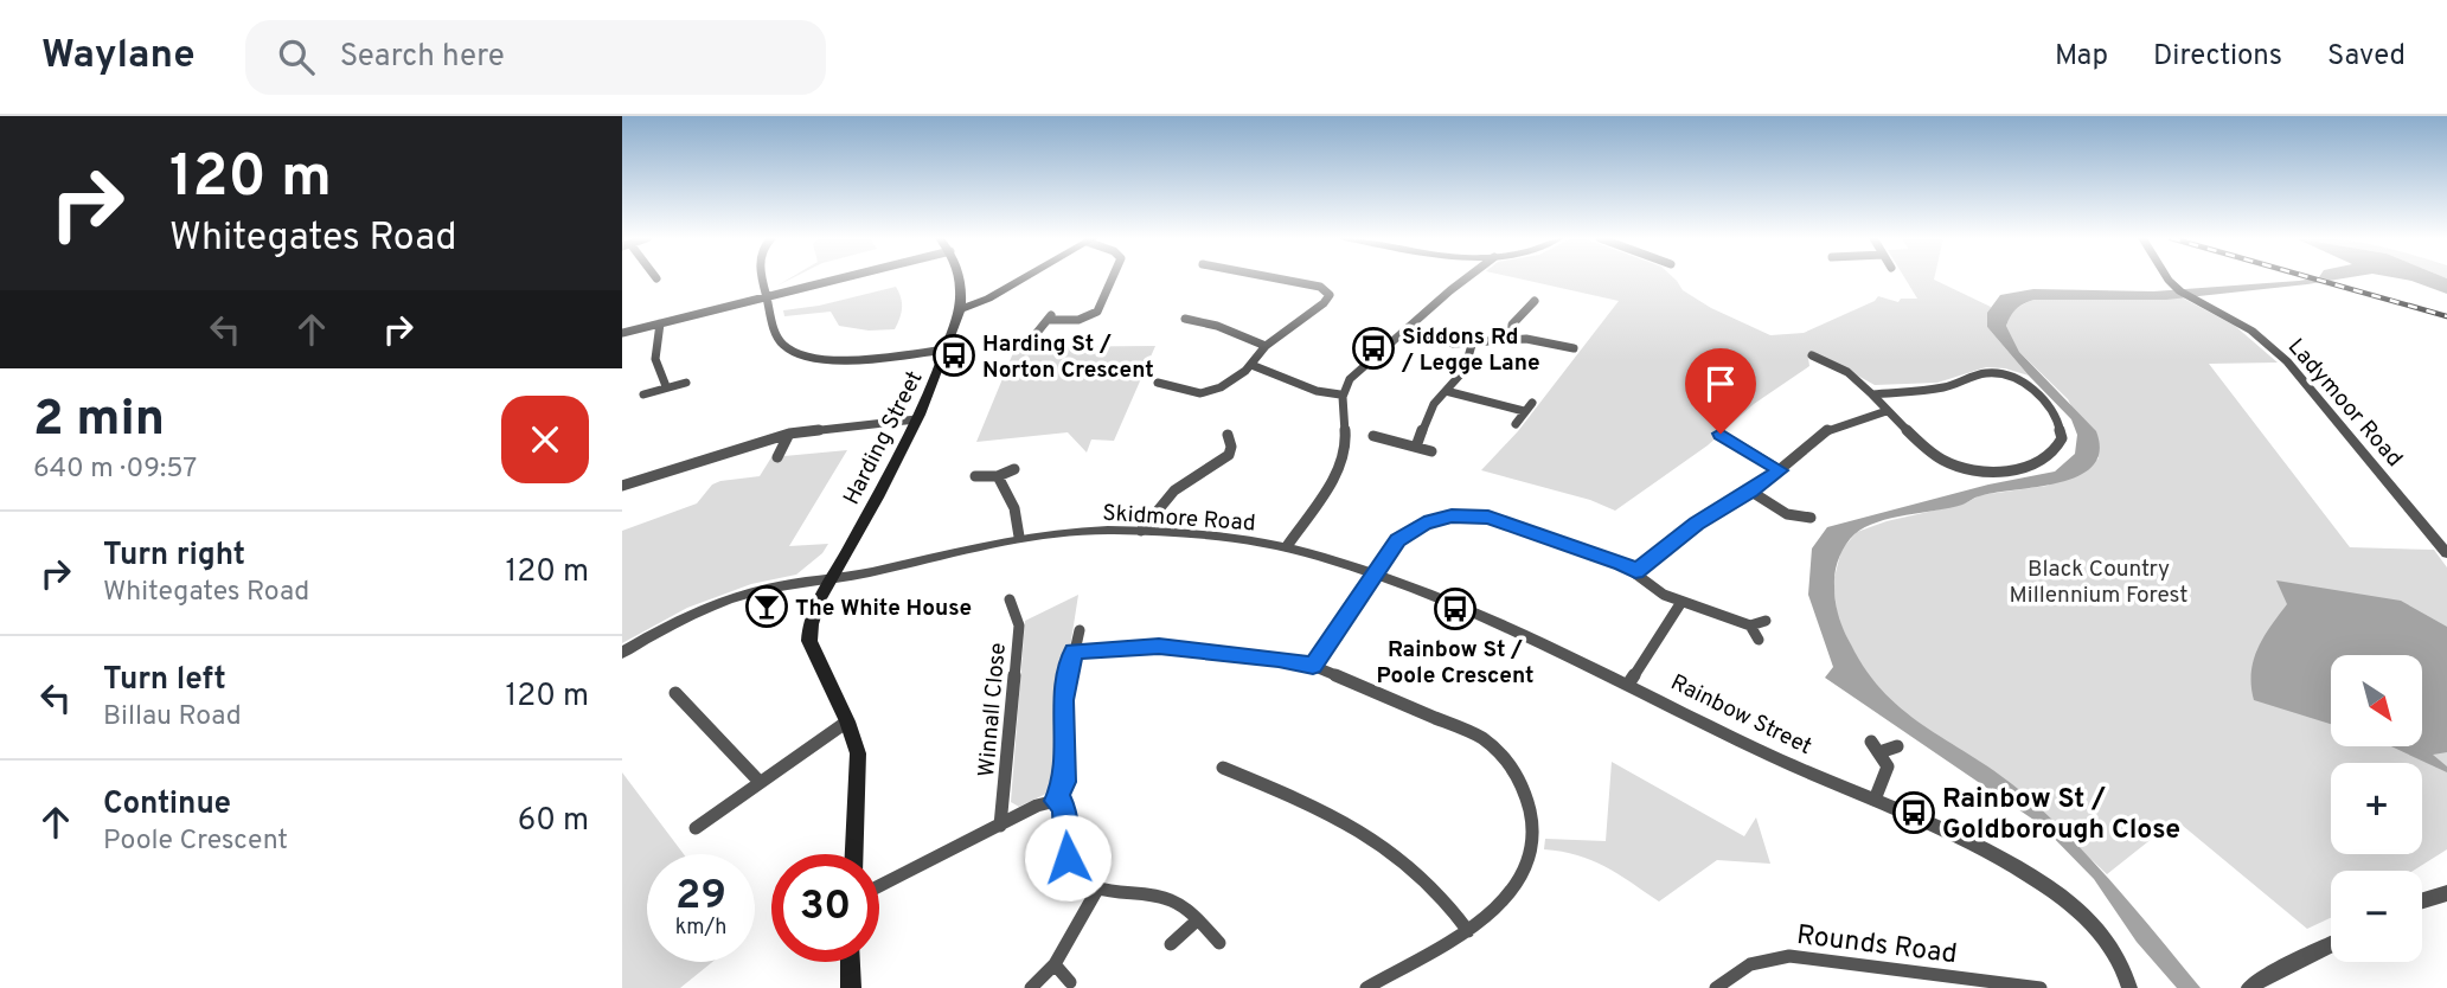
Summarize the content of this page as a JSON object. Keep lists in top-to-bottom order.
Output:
{
  "streets": {
    "main road": ["Harding Street"],
    "street": [
      "Ladymoor Road",
      "Skidmore Road",
      "Winnall Close",
      "Rainbow Street",
      "Rounds Road"
    ]
  },
  "crossings": [
    ["Harding Street", "Skidmore Road"],
    ["Skidmore Road", "Rainbow Street"]
  ],
  "parks": ["Black Country Millennium Forest"],
  "places": {
    "bus stop": [
      "Siddons Rd / Legge Lane",
      "Harding St / Norton Crescent",
      "Rainbow St / Poole Crescent",
      "Rainbow St / Goldborough Close"
    ],
    "bar": ["The White House"]
  },
  "north": "bottom right",
  "page": {
    "header": "Waylane",
    "search": "Search here",
    "nav": ["Map", "Directions", "Saved"],
    "turn": ["120 m", "Whitegates Road"],
    "heading": ["2 min", "640 m · 09:57"],
    "list": [
      {
        "name": "Turn right",
        "note": "Whitegates Road",
        "value": "120 m"
      },
      {
        "name": "Turn left",
        "note": "Billau Road",
        "value": "120 m"
      },
      {
        "name": "Continue",
        "note": "Poole Crescent",
        "value": "60 m"
      }
    ],
    "map_buttons": ["+", "−"],
    "speed": "29 km/h",
    "limit": "30"
  }
}
